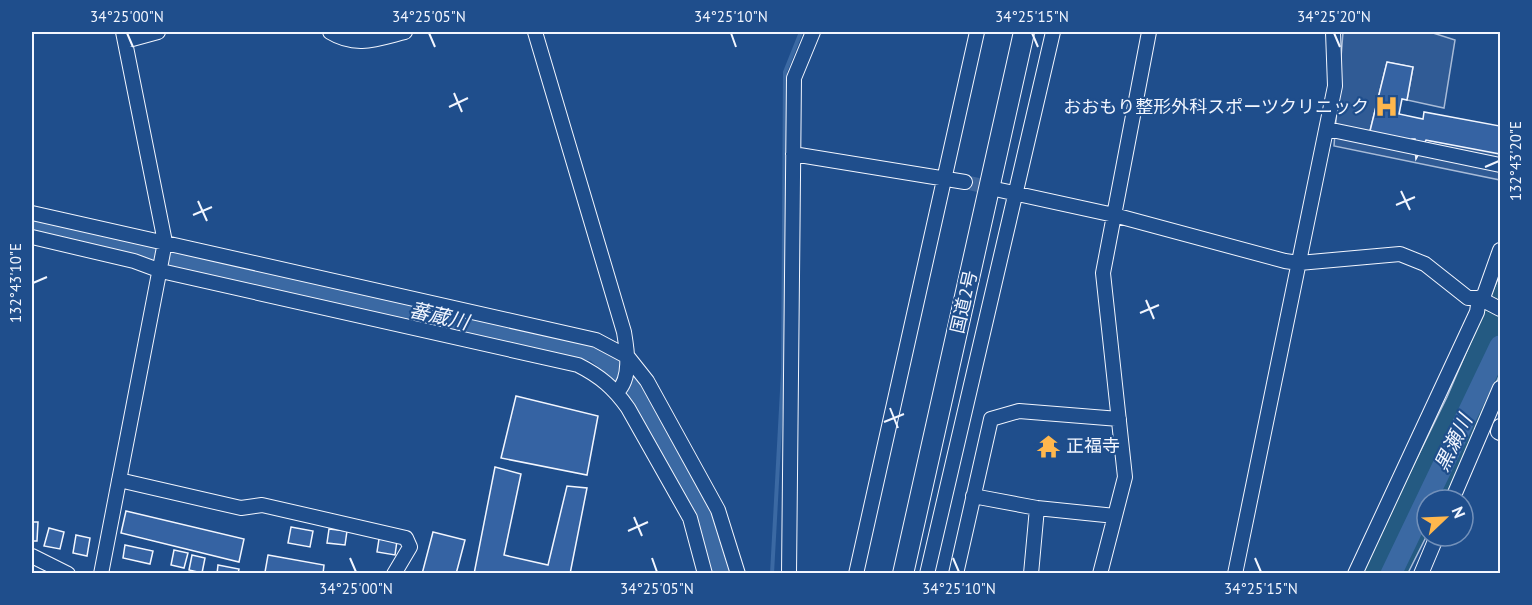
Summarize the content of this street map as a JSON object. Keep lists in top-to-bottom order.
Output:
{
  "streets": {
    "highway": ["国道2号"]
  },
  "water": ["蕃蔵川", "黒瀬川"],
  "places": {
    "hospital": ["おおもり整形外科スポーツクリニック"],
    "temple": ["正福寺"]
  },
  "north": "top right",
  "coordinates": [
    "34°25'00\"N",
    "34°25'05\"N",
    "34°25'10\"N",
    "34°25'15\"N",
    "34°25'20\"N",
    "132°43'20\"E",
    "132°43'10\"E"
  ]
}
